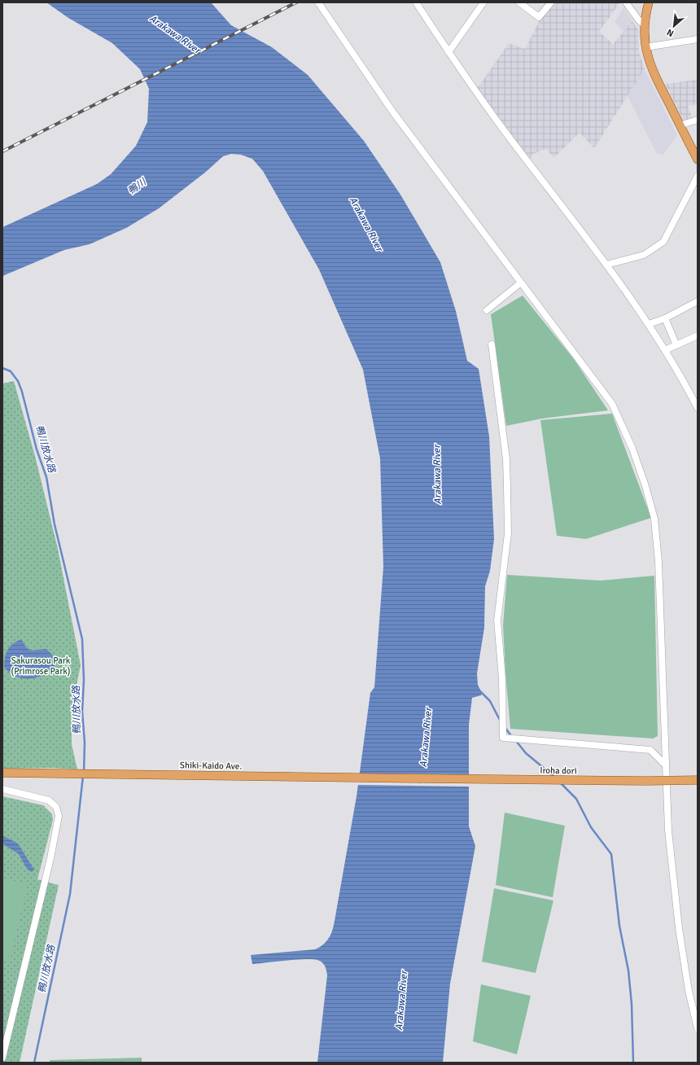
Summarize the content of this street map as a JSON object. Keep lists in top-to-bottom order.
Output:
{
  "streets": {
    "main road": ["Shiki-Kaido Ave.", "Iroha dori"]
  },
  "crossings": [
    ["Shiki-Kaido Ave.", "Iroha dori"]
  ],
  "water": ["Arakawa River", "鴨川", "鴨川放水路"],
  "parks": ["Sakurasou Park (Primrose Park)"],
  "north": "bottom left"
}
